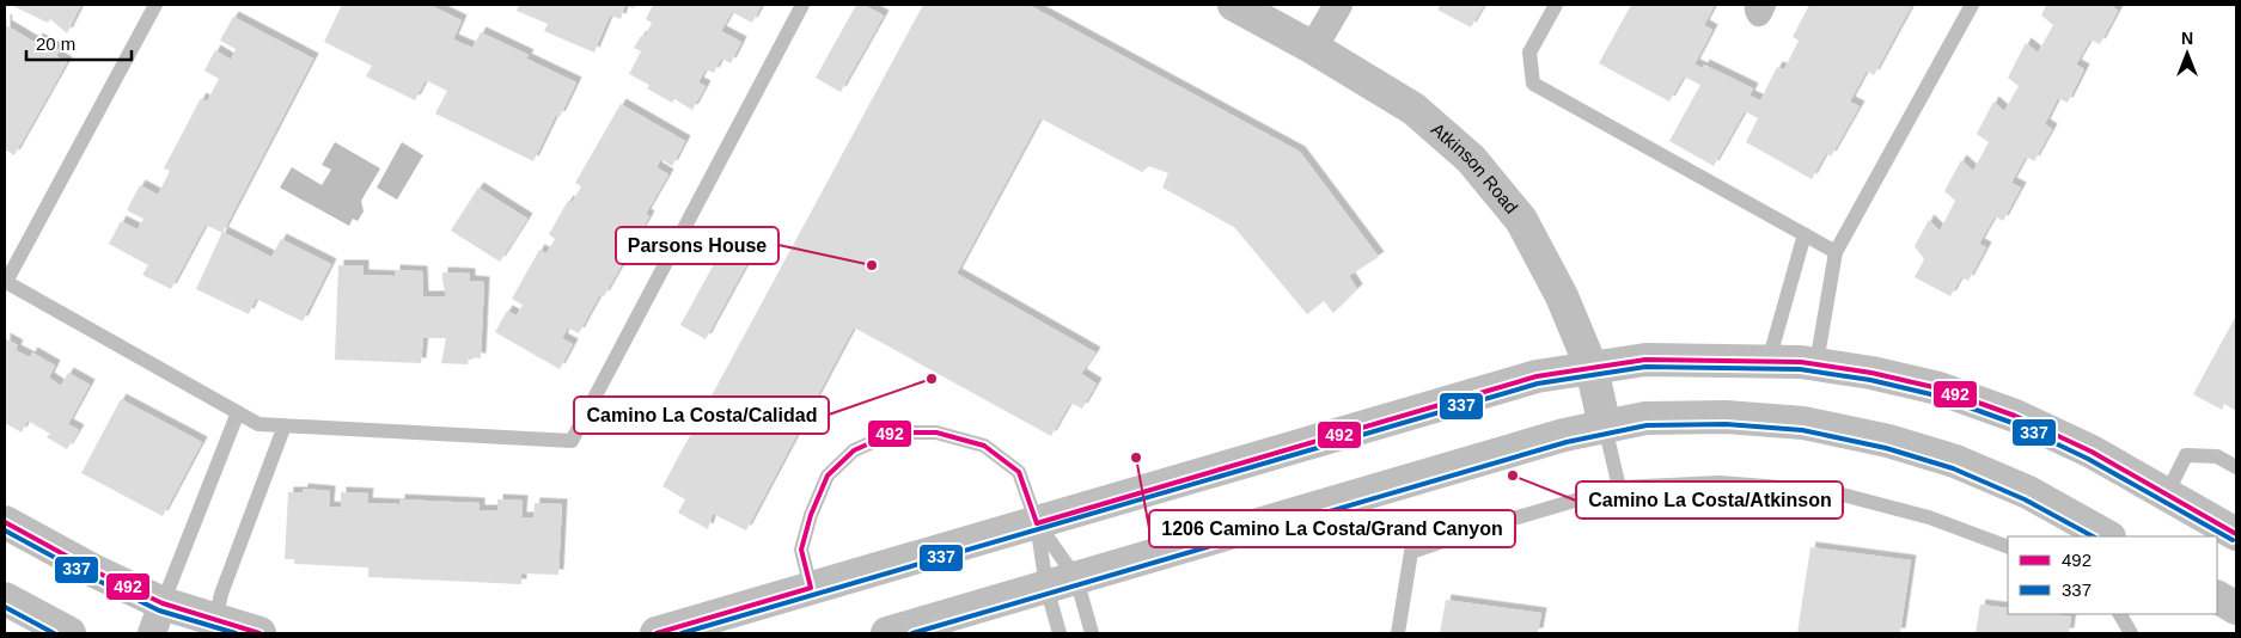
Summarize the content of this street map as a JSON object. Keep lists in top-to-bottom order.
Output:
{
  "streets": {
    "street": ["Atkinson Road"]
  },
  "places": [
    "Parsons House",
    "Camino La Costa/Calidad",
    "1206 Camino La Costa/Grand Canyon",
    "Camino La Costa/Atkinson"
  ],
  "lines": ["transit line 492", "transit line 337"],
  "legend": ["492", "337"],
  "scale_bar": "20 m",
  "north": "top"
}
